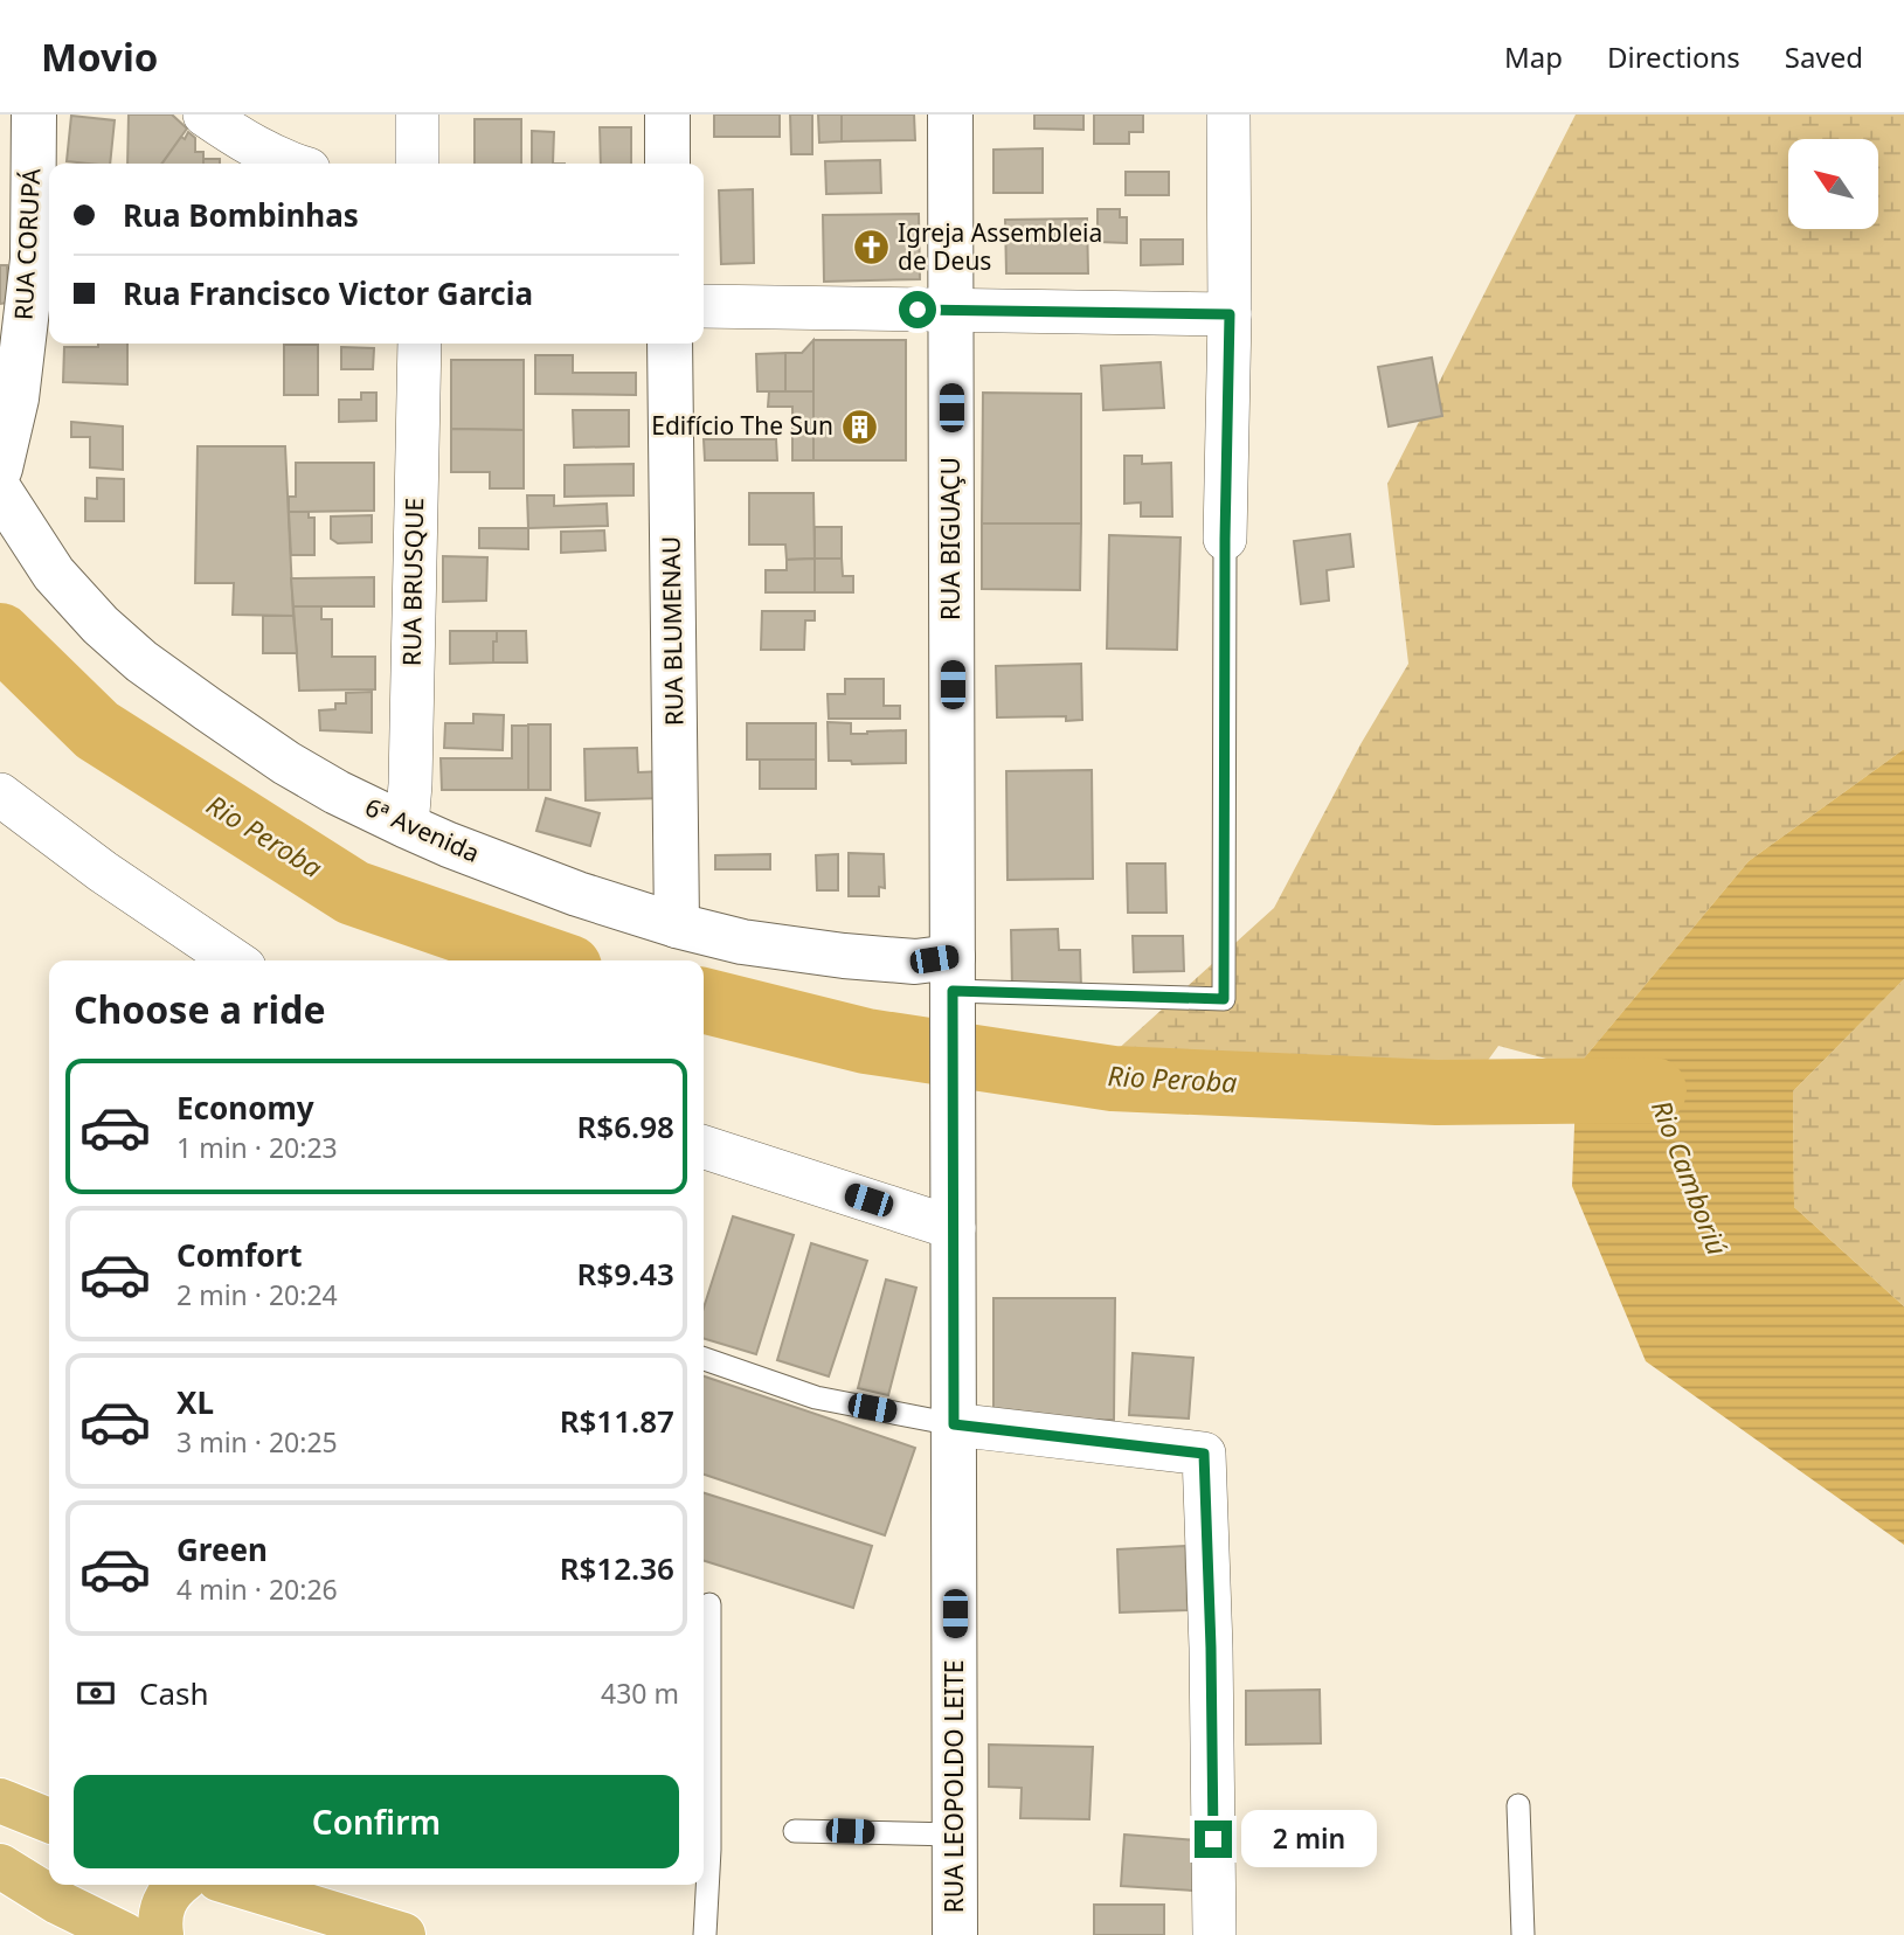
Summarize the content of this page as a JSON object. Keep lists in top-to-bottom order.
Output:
{
  "streets": {
    "street": [
      "RUA CORUPÁ",
      "RUA BIGUAÇU",
      "RUA BRUSQUE",
      "RUA BLUMENAU",
      "6ª Avenida",
      "RUA LEOPOLDO LEITE"
    ]
  },
  "crossings": [
    ["RUA BIGUAÇU", "6ª Avenida"],
    ["RUA BIGUAÇU", "RUA LEOPOLDO LEITE"],
    ["RUA BRUSQUE", "6ª Avenida"],
    ["RUA BLUMENAU", "6ª Avenida"]
  ],
  "water": ["Rio Peroba", "Rio Camboriú"],
  "places": {
    "church": ["Igreja Assembleia de Deus"],
    "building": ["Edifício The Sun"]
  },
  "north": "top left",
  "page": {
    "header": "Movio",
    "nav": ["Map", "Directions", "Saved"],
    "banner": ["Rua Bombinhas", "Rua Francisco Victor Garcia"],
    "heading": "Choose a ride",
    "list": [
      {
        "name": "Economy",
        "note": "1 min · 20:23",
        "value": "R$6.98"
      },
      {
        "name": "Comfort",
        "note": "2 min · 20:24",
        "value": "R$9.43"
      },
      {
        "name": "XL",
        "note": "3 min · 20:25",
        "value": "R$11.87"
      },
      {
        "name": "Green",
        "note": "4 min · 20:26",
        "value": "R$12.36"
      }
    ],
    "pay": ["Cash", "430 m"],
    "buttons": "Confirm",
    "bubble": "2 min"
  }
}
